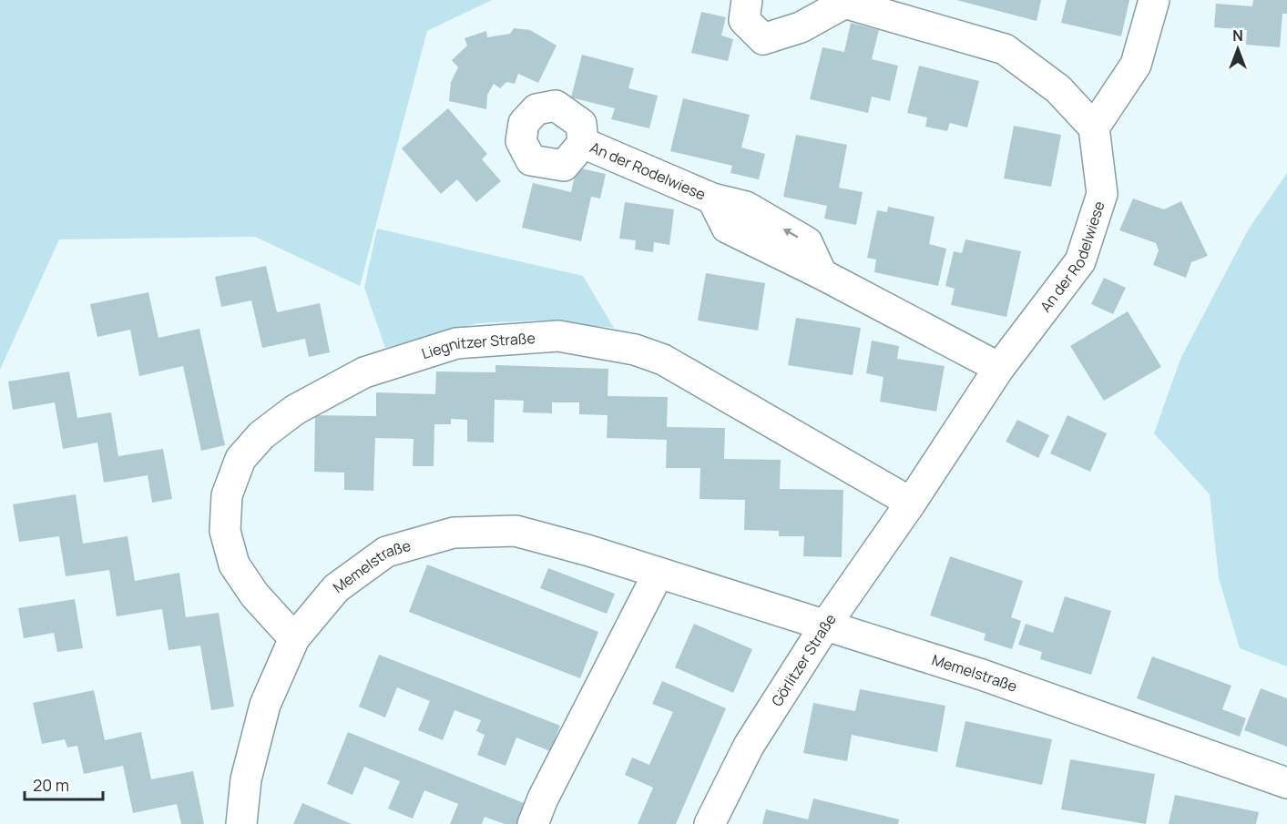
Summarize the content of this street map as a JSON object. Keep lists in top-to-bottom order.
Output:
{
  "streets": {
    "street": [
      "An der Rodelwiese",
      "Liegnitzer Straße",
      "Memelstraße",
      "Görlitzer Straße"
    ]
  },
  "crossings": [
    ["An der Rodelwiese", "Liegnitzer Straße"],
    ["An der Rodelwiese", "Görlitzer Straße"],
    ["Liegnitzer Straße", "Memelstraße"],
    ["Liegnitzer Straße", "Görlitzer Straße"],
    ["Memelstraße", "Görlitzer Straße"]
  ],
  "scale_bar": "20 m",
  "north": "top"
}
